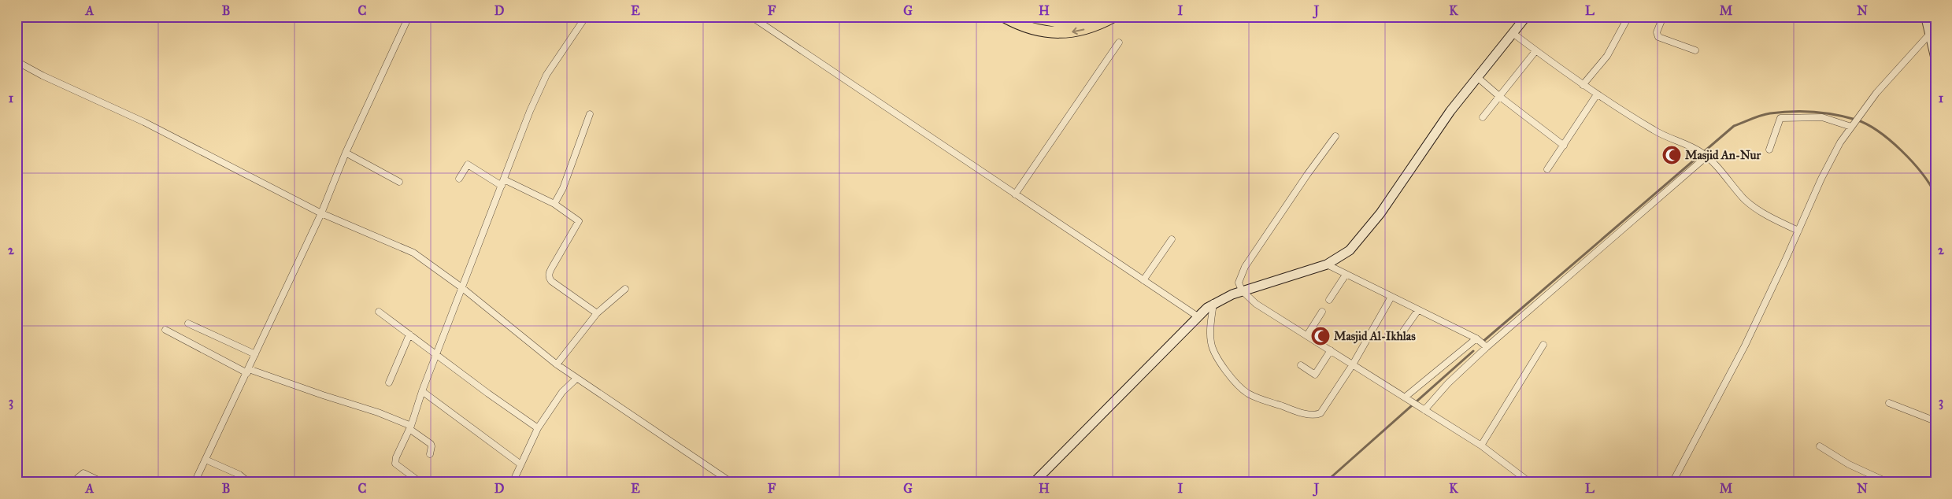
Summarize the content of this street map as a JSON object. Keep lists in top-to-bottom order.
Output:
{
  "places": {
    "mosque": ["Masjid An-Nur", "Masjid Al-Ikhlas"]
  },
  "grid": {
    "columns": [
      "A",
      "B",
      "C",
      "D",
      "E",
      "F",
      "G",
      "H",
      "I",
      "J",
      "K",
      "L",
      "M",
      "N"
    ],
    "rows": ["1", "2", "3"]
  }
}
